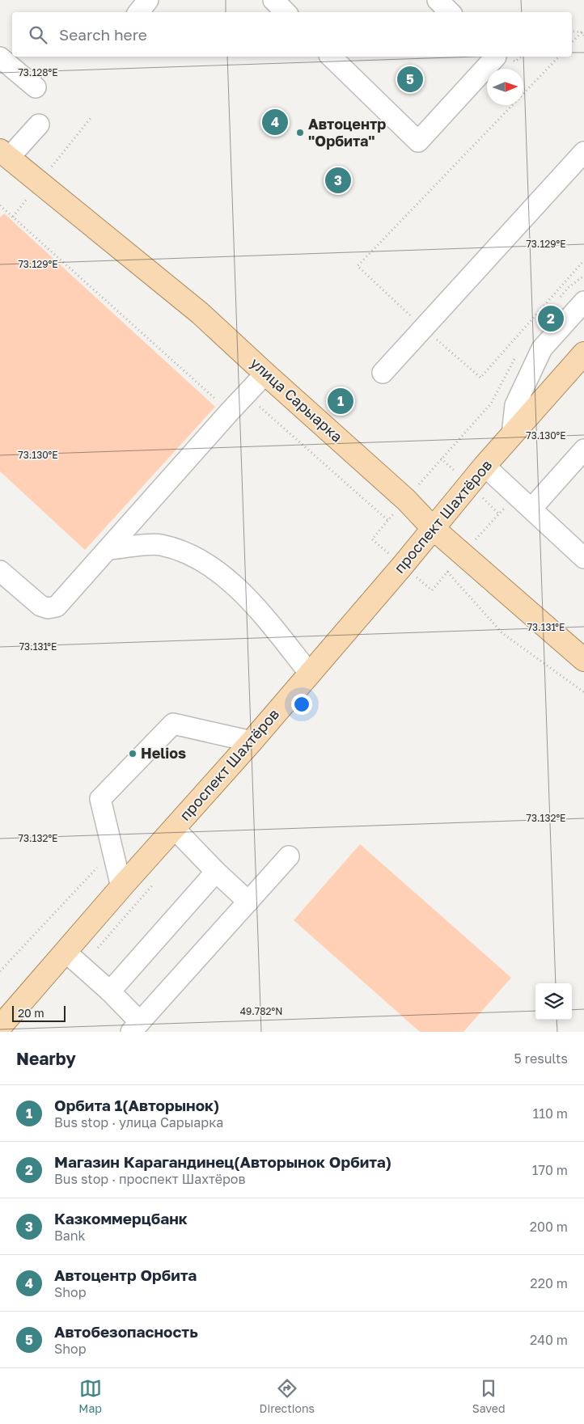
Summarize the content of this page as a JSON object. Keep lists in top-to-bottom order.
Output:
{
  "streets": {
    "main road": ["улица Сарыарка", "проспект Шахтёров"]
  },
  "crossings": [
    ["улица Сарыарка", "проспект Шахтёров"]
  ],
  "places": ["Автоцентр \"Орбита\"", "Helios"],
  "scale_bar": "20 m",
  "north": "right",
  "page": {
    "search": "Search here",
    "pins": [
      "5",
      "4",
      "3",
      "2",
      "1"
    ],
    "scale": "20 m",
    "heading": ["Nearby", "5 results"],
    "list": [
      {
        "mark": "1",
        "name": "Орбита 1(Авторынок)",
        "note": "Bus stop · улица Сарыарка",
        "value": "110 m"
      },
      {
        "mark": "2",
        "name": "Магазин Карагандинец(Авторынок Орбита)",
        "note": "Bus stop · проспект Шахтёров",
        "value": "170 m"
      },
      {
        "mark": "3",
        "name": "Казкоммерцбанк",
        "note": "Bank",
        "value": "200 m"
      },
      {
        "mark": "4",
        "name": "Автоцентр Орбита",
        "note": "Shop",
        "value": "220 m"
      },
      {
        "mark": "5",
        "name": "Автобезопасность",
        "note": "Shop",
        "value": "240 m"
      }
    ],
    "nav": ["Map", "Directions", "Saved"]
  },
  "coordinates": [
    "73.128°E",
    "73.129°E",
    "73.130°E",
    "73.131°E",
    "73.132°E",
    "49.782°N"
  ]
}
